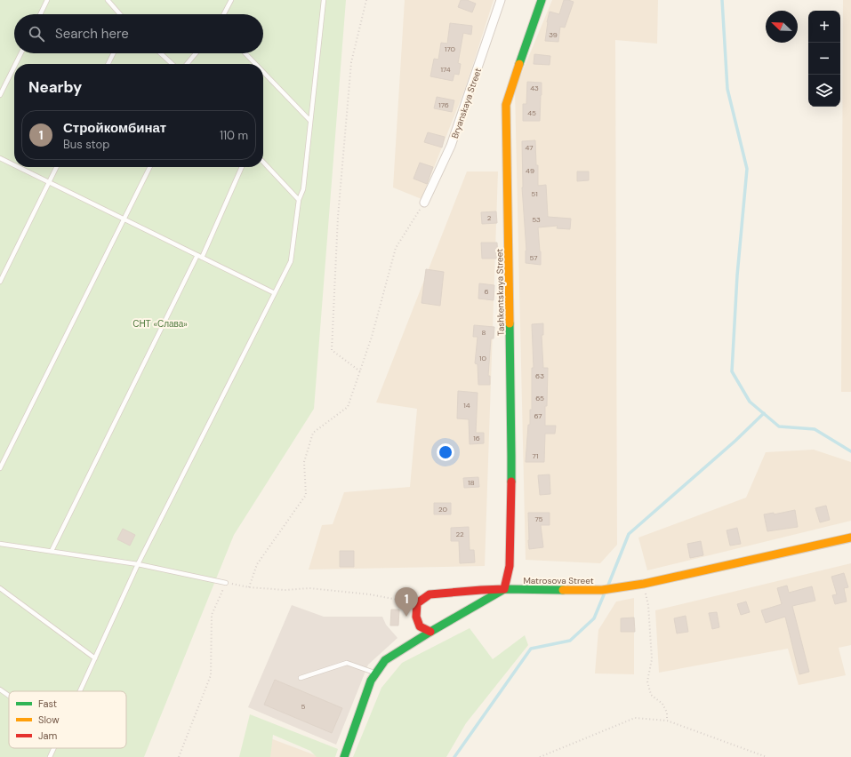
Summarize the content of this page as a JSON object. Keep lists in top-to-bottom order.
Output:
{
  "streets": {
    "street": ["Bryanskaya Street", "Tashkentskaya Street", "Matrosova Street"]
  },
  "crossings": [
    ["Tashkentskaya Street", "Matrosova Street"]
  ],
  "parks": ["СНТ «Слава»"],
  "house_numbers": [
    "39",
    "170",
    "174",
    "43",
    "176",
    "45",
    "47",
    "49",
    "51",
    "2",
    "53",
    "57",
    "6",
    "8",
    "10",
    "63",
    "65",
    "14",
    "67",
    "16",
    "71",
    "18",
    "20",
    "75",
    "22",
    "5"
  ],
  "legend": ["Fast", "Slow", "Jam"],
  "north": "top left",
  "page": {
    "map_buttons": ["+", "−"],
    "search": "Search here",
    "heading": "Nearby",
    "list": [
      {
        "mark": "1",
        "name": "Стройкомбинат",
        "note": "Bus stop",
        "value": "110 m"
      }
    ],
    "pins": "1"
  }
}
